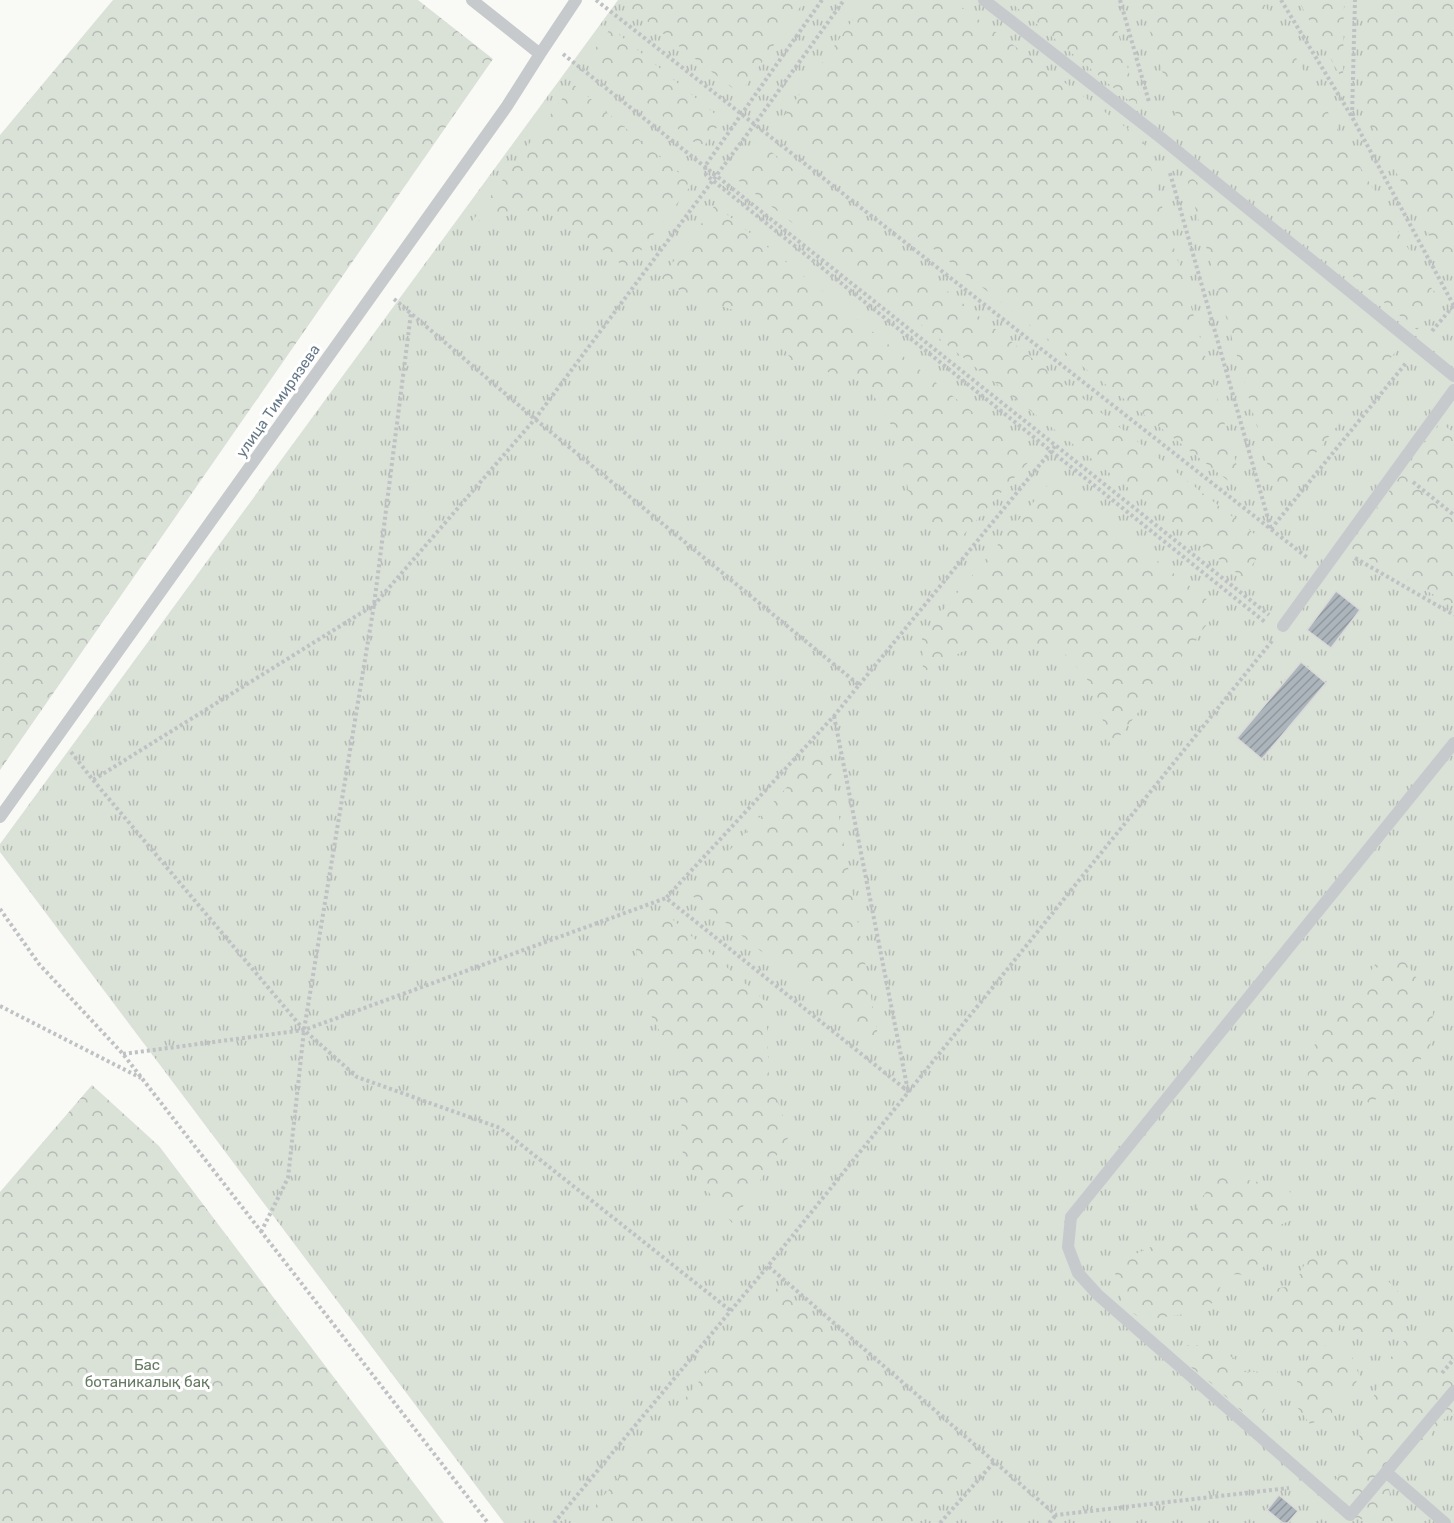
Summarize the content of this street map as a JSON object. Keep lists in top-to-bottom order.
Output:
{
  "streets": {
    "lane": ["улица Тимирязева"]
  },
  "parks": ["Бас ботаникалық бақ"]
}
